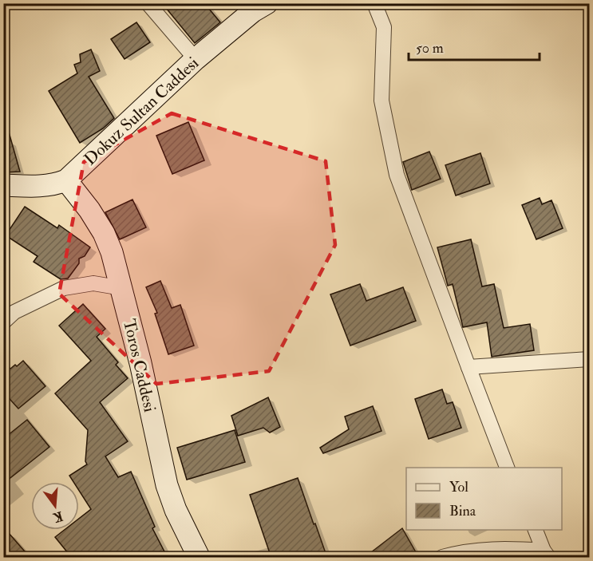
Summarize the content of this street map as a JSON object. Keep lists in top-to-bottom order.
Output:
{
  "streets": {
    "street": ["Dokuz Sultan Caddesi", "Toros Caddesi"]
  },
  "crossings": [
    ["Dokuz Sultan Caddesi", "Toros Caddesi"]
  ],
  "legend": ["Yol", "Bina"],
  "scale_bar": "50 m",
  "north": "bottom"
}
